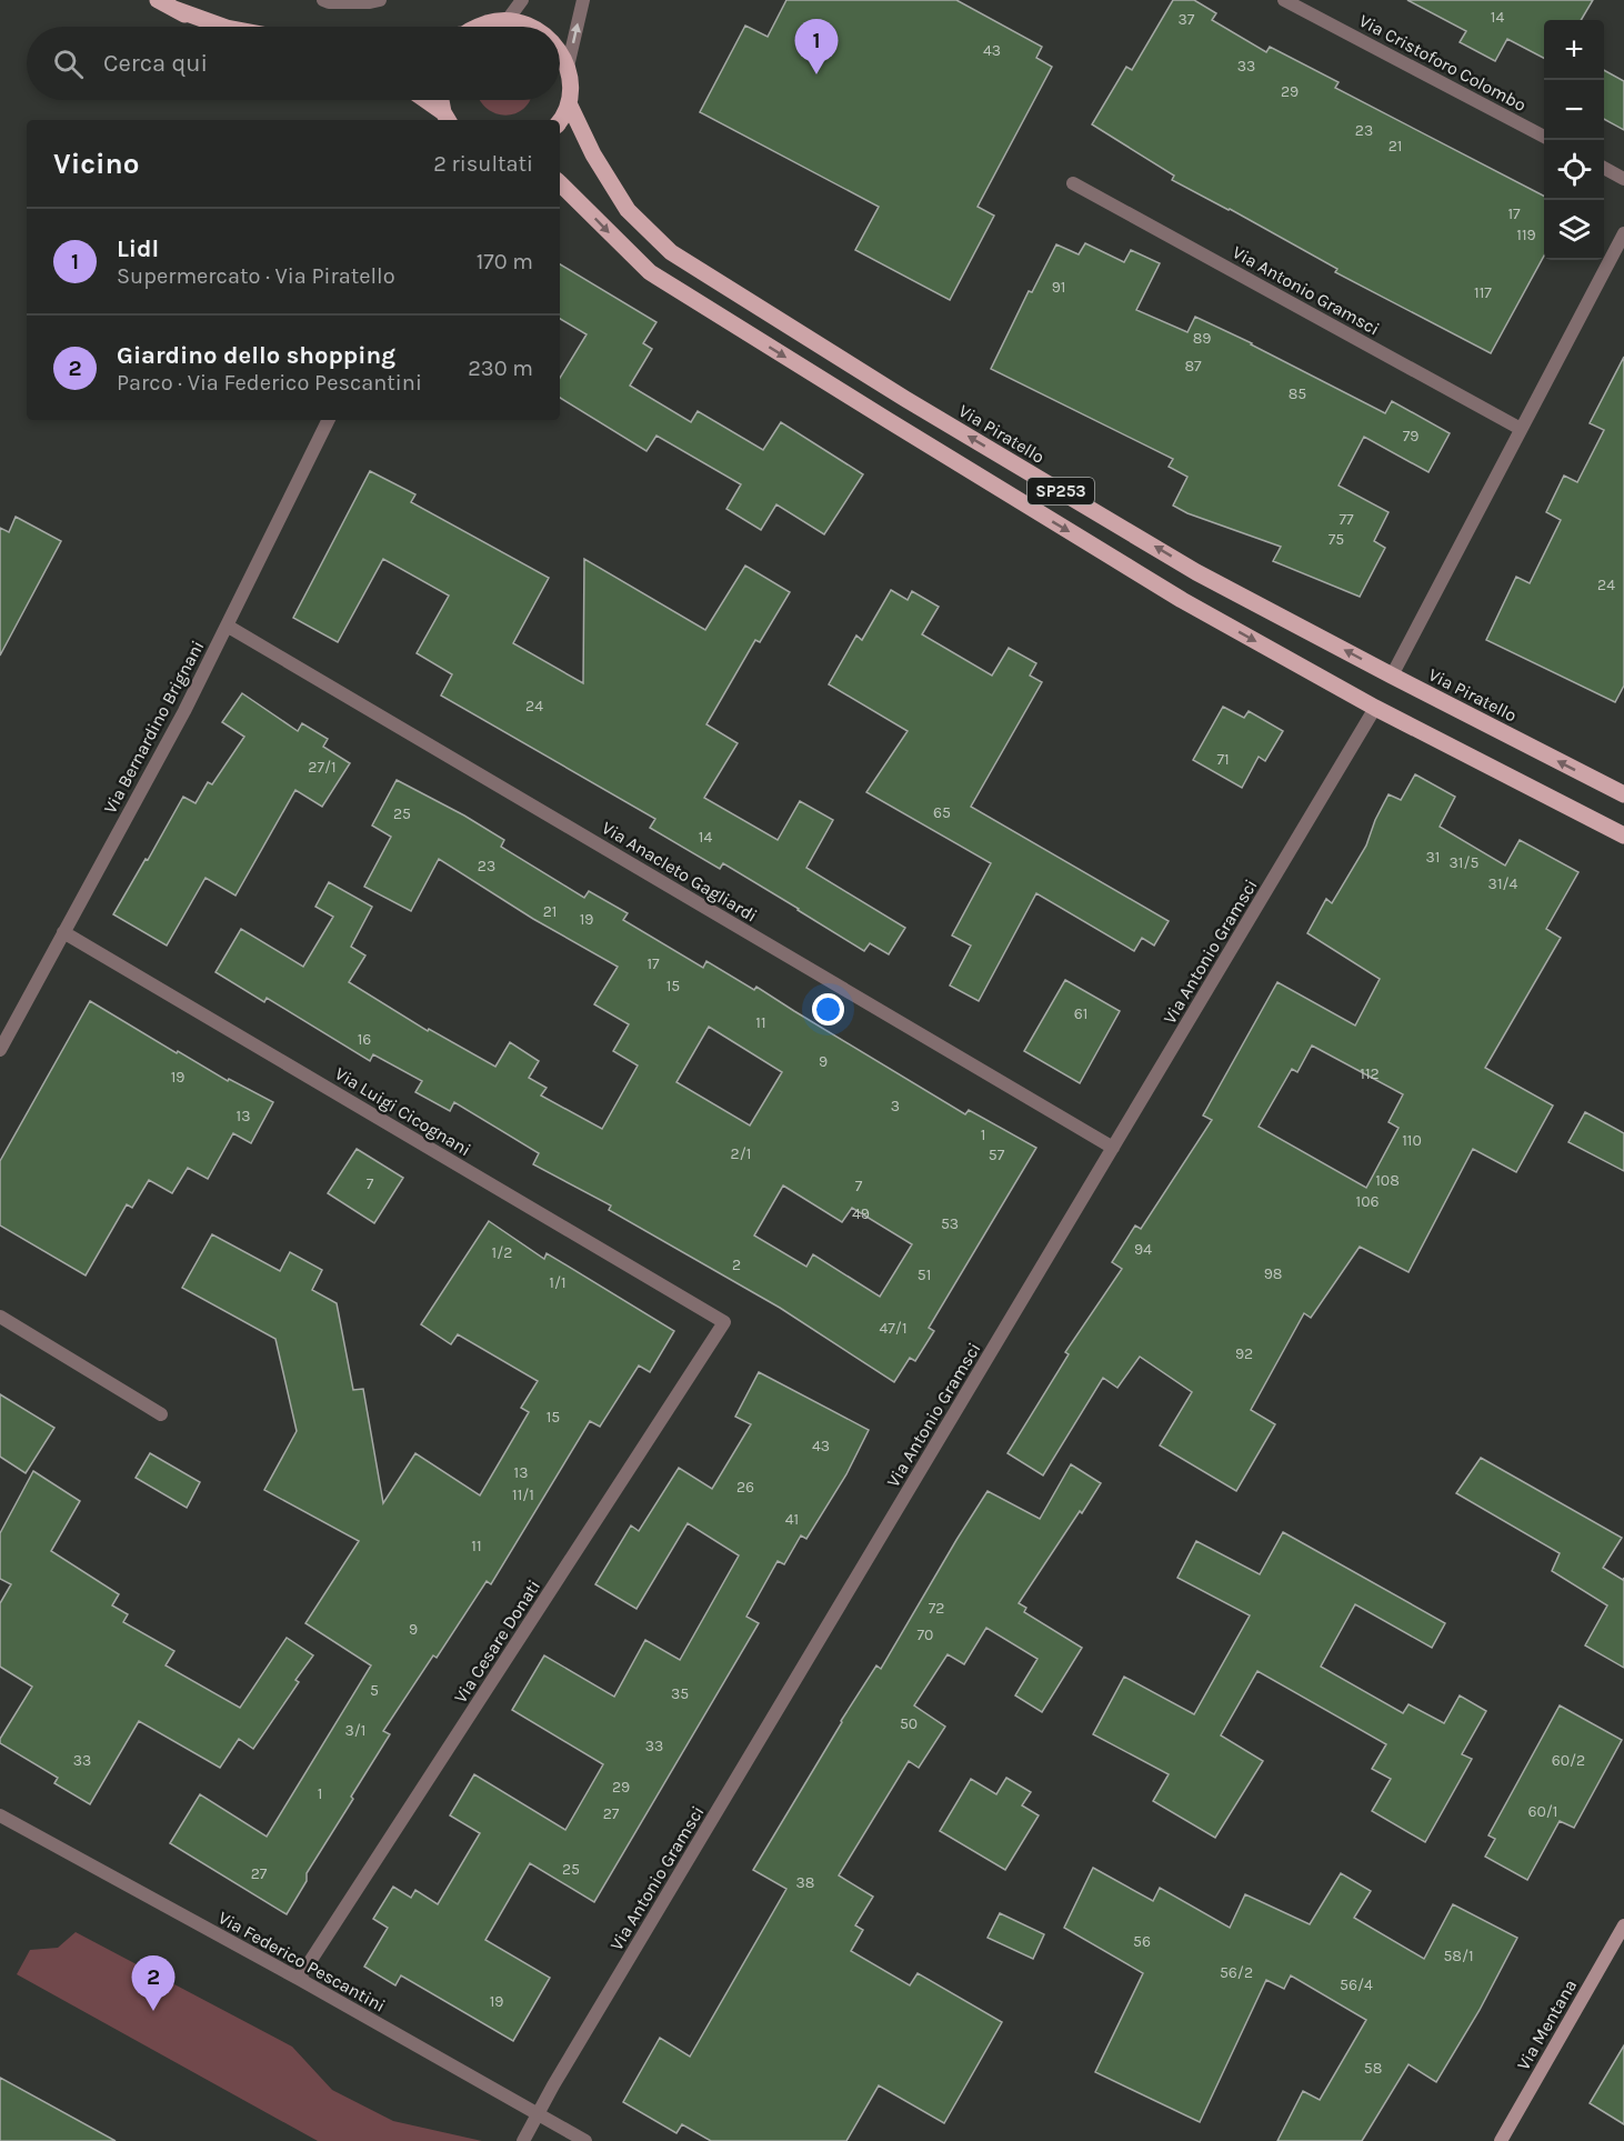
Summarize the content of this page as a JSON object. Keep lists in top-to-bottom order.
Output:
{
  "streets": {
    "main road": ["Via Piratello", "SP253", "Via Mentana"],
    "street": [
      "Via Cristoforo Colombo",
      "Via Antonio Gramsci",
      "Via Bernardino Brignani",
      "Via Anacleto Gagliardi",
      "Via Luigi Cicognani",
      "Via Cesare Donati",
      "Via Federico Pescantini"
    ]
  },
  "crossings": [
    ["Via Antonio Gramsci", "SP253"],
    ["Via Antonio Gramsci", "Via Anacleto Gagliardi"],
    ["Via Antonio Gramsci", "Via Federico Pescantini"],
    ["Via Bernardino Brignani", "Via Anacleto Gagliardi"],
    ["Via Bernardino Brignani", "Via Luigi Cicognani"],
    ["Via Luigi Cicognani", "Via Cesare Donati"],
    ["Via Cesare Donati", "Via Federico Pescantini"]
  ],
  "house_numbers": [
    "14",
    "37",
    "43",
    "33",
    "29",
    "23",
    "21",
    "17",
    "119",
    "91",
    "117",
    "89",
    "87",
    "85",
    "79",
    "77",
    "75",
    "24",
    "24",
    "71",
    "27/1",
    "65",
    "25",
    "14",
    "31",
    "31/5",
    "23",
    "31/4",
    "21",
    "19",
    "17",
    "15",
    "61",
    "11",
    "16",
    "9",
    "112",
    "19",
    "3",
    "13",
    "1",
    "110",
    "2/1",
    "57",
    "108",
    "7",
    "7",
    "106",
    "49",
    "53",
    "94",
    "1/2",
    "2",
    "98",
    "51",
    "1/1",
    "47/1",
    "92",
    "15",
    "43",
    "13",
    "26",
    "11/1",
    "41",
    "11",
    "72",
    "9",
    "70",
    "5",
    "35",
    "50",
    "3/1",
    "33",
    "33",
    "60/2",
    "29",
    "1",
    "60/1",
    "27",
    "25",
    "27",
    "38",
    "56",
    "58/1",
    "56/2",
    "56/4",
    "19",
    "58"
  ],
  "page": {
    "pins": ["1", "2"],
    "map_buttons": ["+", "−"],
    "search": "Cerca qui",
    "heading": ["Vicino", "2 risultati"],
    "list": [
      {
        "mark": "1",
        "name": "Lidl",
        "note": "Supermercato · Via Piratello",
        "value": "170 m"
      },
      {
        "mark": "2",
        "name": "Giardino dello shopping",
        "note": "Parco · Via Federico Pescantini",
        "value": "230 m"
      }
    ]
  }
}
